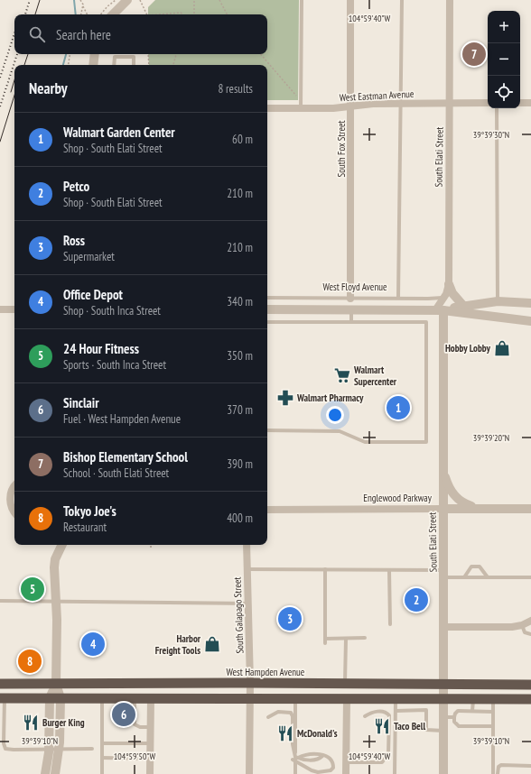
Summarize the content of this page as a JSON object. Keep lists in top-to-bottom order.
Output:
{
  "streets": {
    "highway": ["West Hampden Avenue"],
    "street": [
      "West Eastman Avenue",
      "South Fox Street",
      "South Elati Street",
      "Englewood Parkway",
      "South Galapago Street"
    ],
    "lane": ["West Floyd Avenue"]
  },
  "crossings": [
    ["West Eastman Avenue", "South Fox Street"],
    ["West Eastman Avenue", "South Elati Street"],
    ["South Fox Street", "West Floyd Avenue"],
    ["South Elati Street", "West Floyd Avenue"],
    ["South Elati Street", "Englewood Parkway"],
    ["South Elati Street", "West Hampden Avenue"],
    ["South Galapago Street", "West Hampden Avenue"]
  ],
  "places": {
    "shop": ["Hobby Lobby", "Harbor Freight Tools"],
    "supermarket": ["Walmart Supercenter"],
    "pharmacy": ["Walmart Pharmacy"],
    "restaurant": ["Burger King", "Taco Bell", "McDonald's"]
  },
  "page": {
    "map_buttons": ["+", "−"],
    "search": "Search here",
    "pins": [
      "7",
      "1",
      "5",
      "2",
      "3",
      "4",
      "8",
      "6"
    ],
    "heading": ["Nearby", "8 results"],
    "list": [
      {
        "mark": "1",
        "name": "Walmart Garden Center",
        "note": "Shop · South Elati Street",
        "value": "60 m"
      },
      {
        "mark": "2",
        "name": "Petco",
        "note": "Shop · South Elati Street",
        "value": "210 m"
      },
      {
        "mark": "3",
        "name": "Ross",
        "note": "Supermarket",
        "value": "210 m"
      },
      {
        "mark": "4",
        "name": "Office Depot",
        "note": "Shop · South Inca Street",
        "value": "340 m"
      },
      {
        "mark": "5",
        "name": "24 Hour Fitness",
        "note": "Sports · South Inca Street",
        "value": "350 m"
      },
      {
        "mark": "6",
        "name": "Sinclair",
        "note": "Fuel · West Hampden Avenue",
        "value": "370 m"
      },
      {
        "mark": "7",
        "name": "Bishop Elementary School",
        "note": "School · South Elati Street",
        "value": "390 m"
      },
      {
        "mark": "8",
        "name": "Tokyo Joe's",
        "note": "Restaurant",
        "value": "400 m"
      }
    ]
  },
  "coordinates": [
    "104°59'40\"W",
    "39°39'30\"N",
    "39°39'20\"N",
    "39°39'10\"N",
    "104°59'50\"W"
  ]
}
